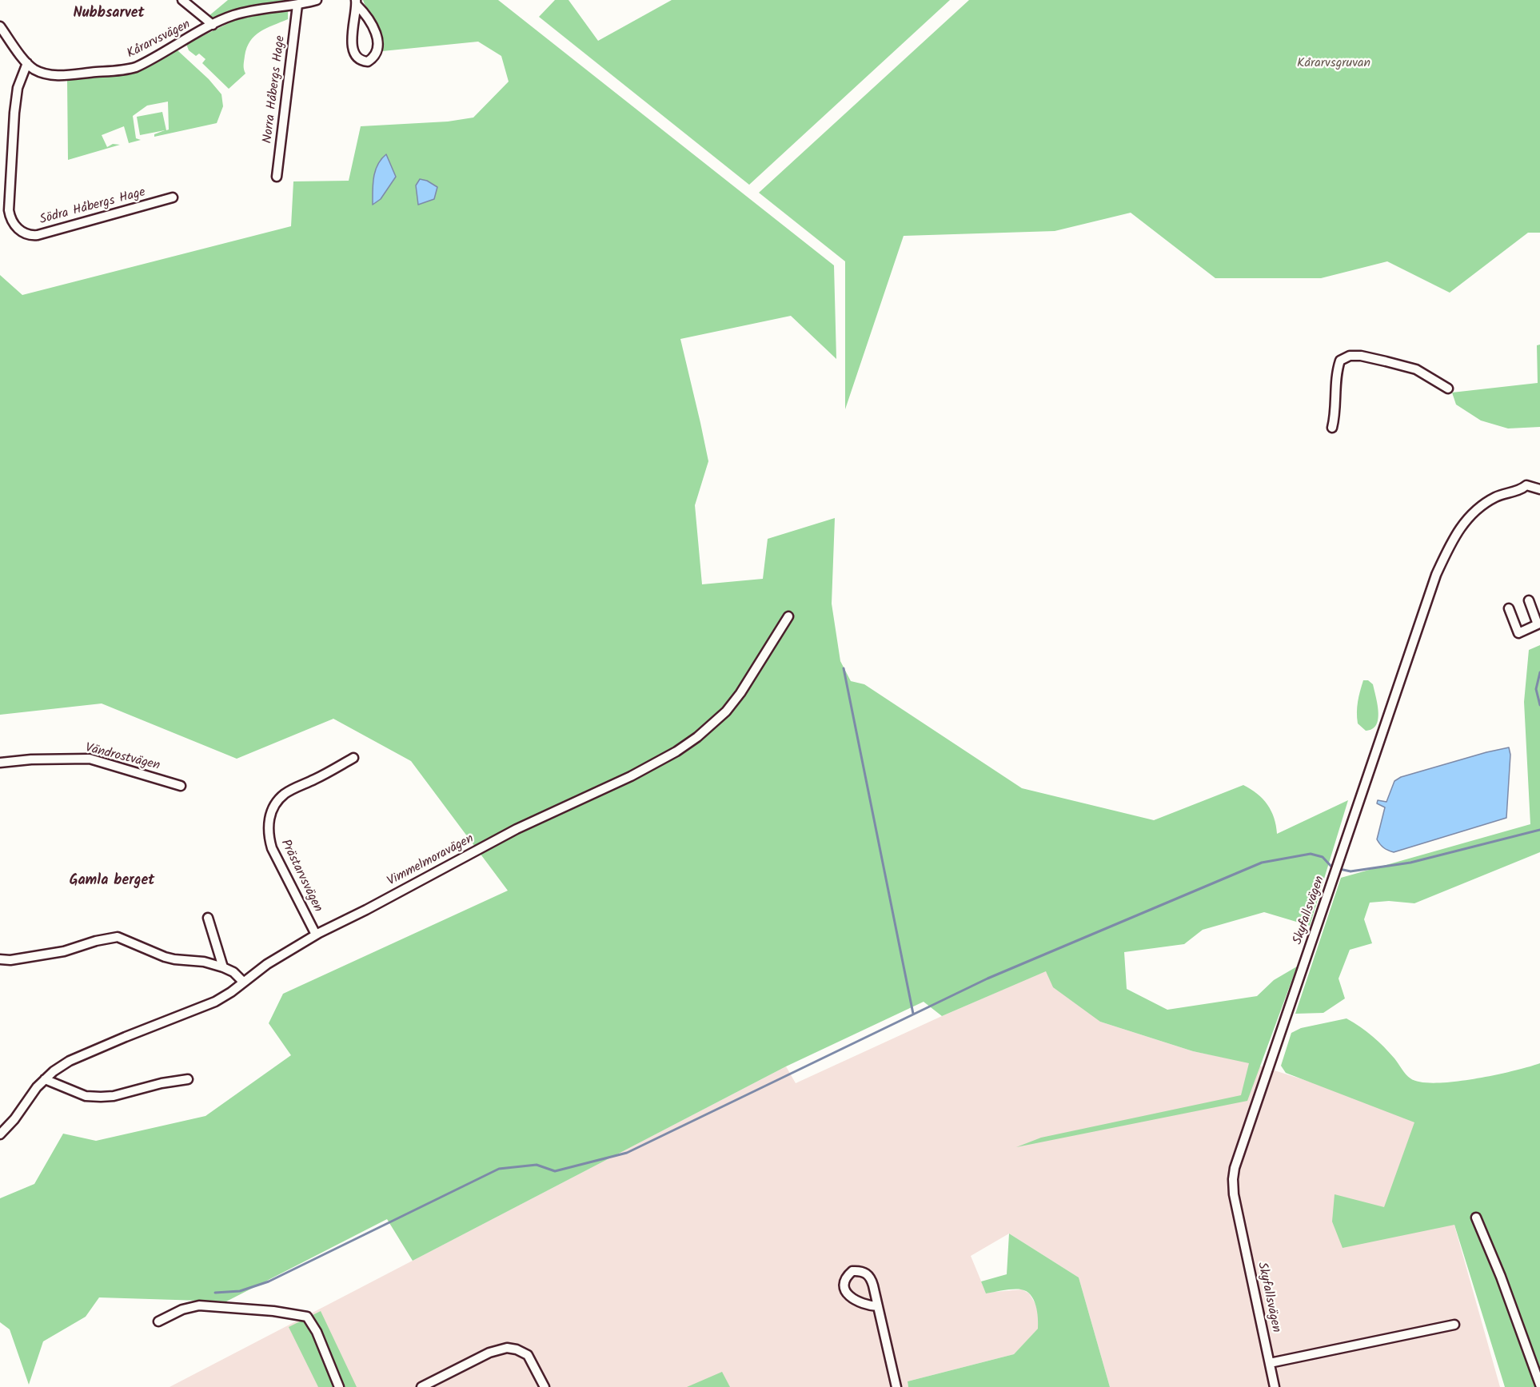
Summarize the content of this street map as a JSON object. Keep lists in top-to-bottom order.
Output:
{
  "streets": {
    "street": [
      "Kårarvsvägen",
      "Norra Håbergs Hage",
      "Södra Håbergs Hage",
      "Vändrostvägen",
      "Vimmelmoravägen",
      "Prästarvsvägen",
      "Skyfallsvägen"
    ]
  },
  "crossings": [
    ["Kårarvsvägen", "Norra Håbergs Hage"],
    ["Kårarvsvägen", "Södra Håbergs Hage"],
    ["Vimmelmoravägen", "Prästarvsvägen"]
  ],
  "districts": ["Nubbsarvet", "Gamla berget"],
  "parks": ["Kårarvsgruvan"]
}
